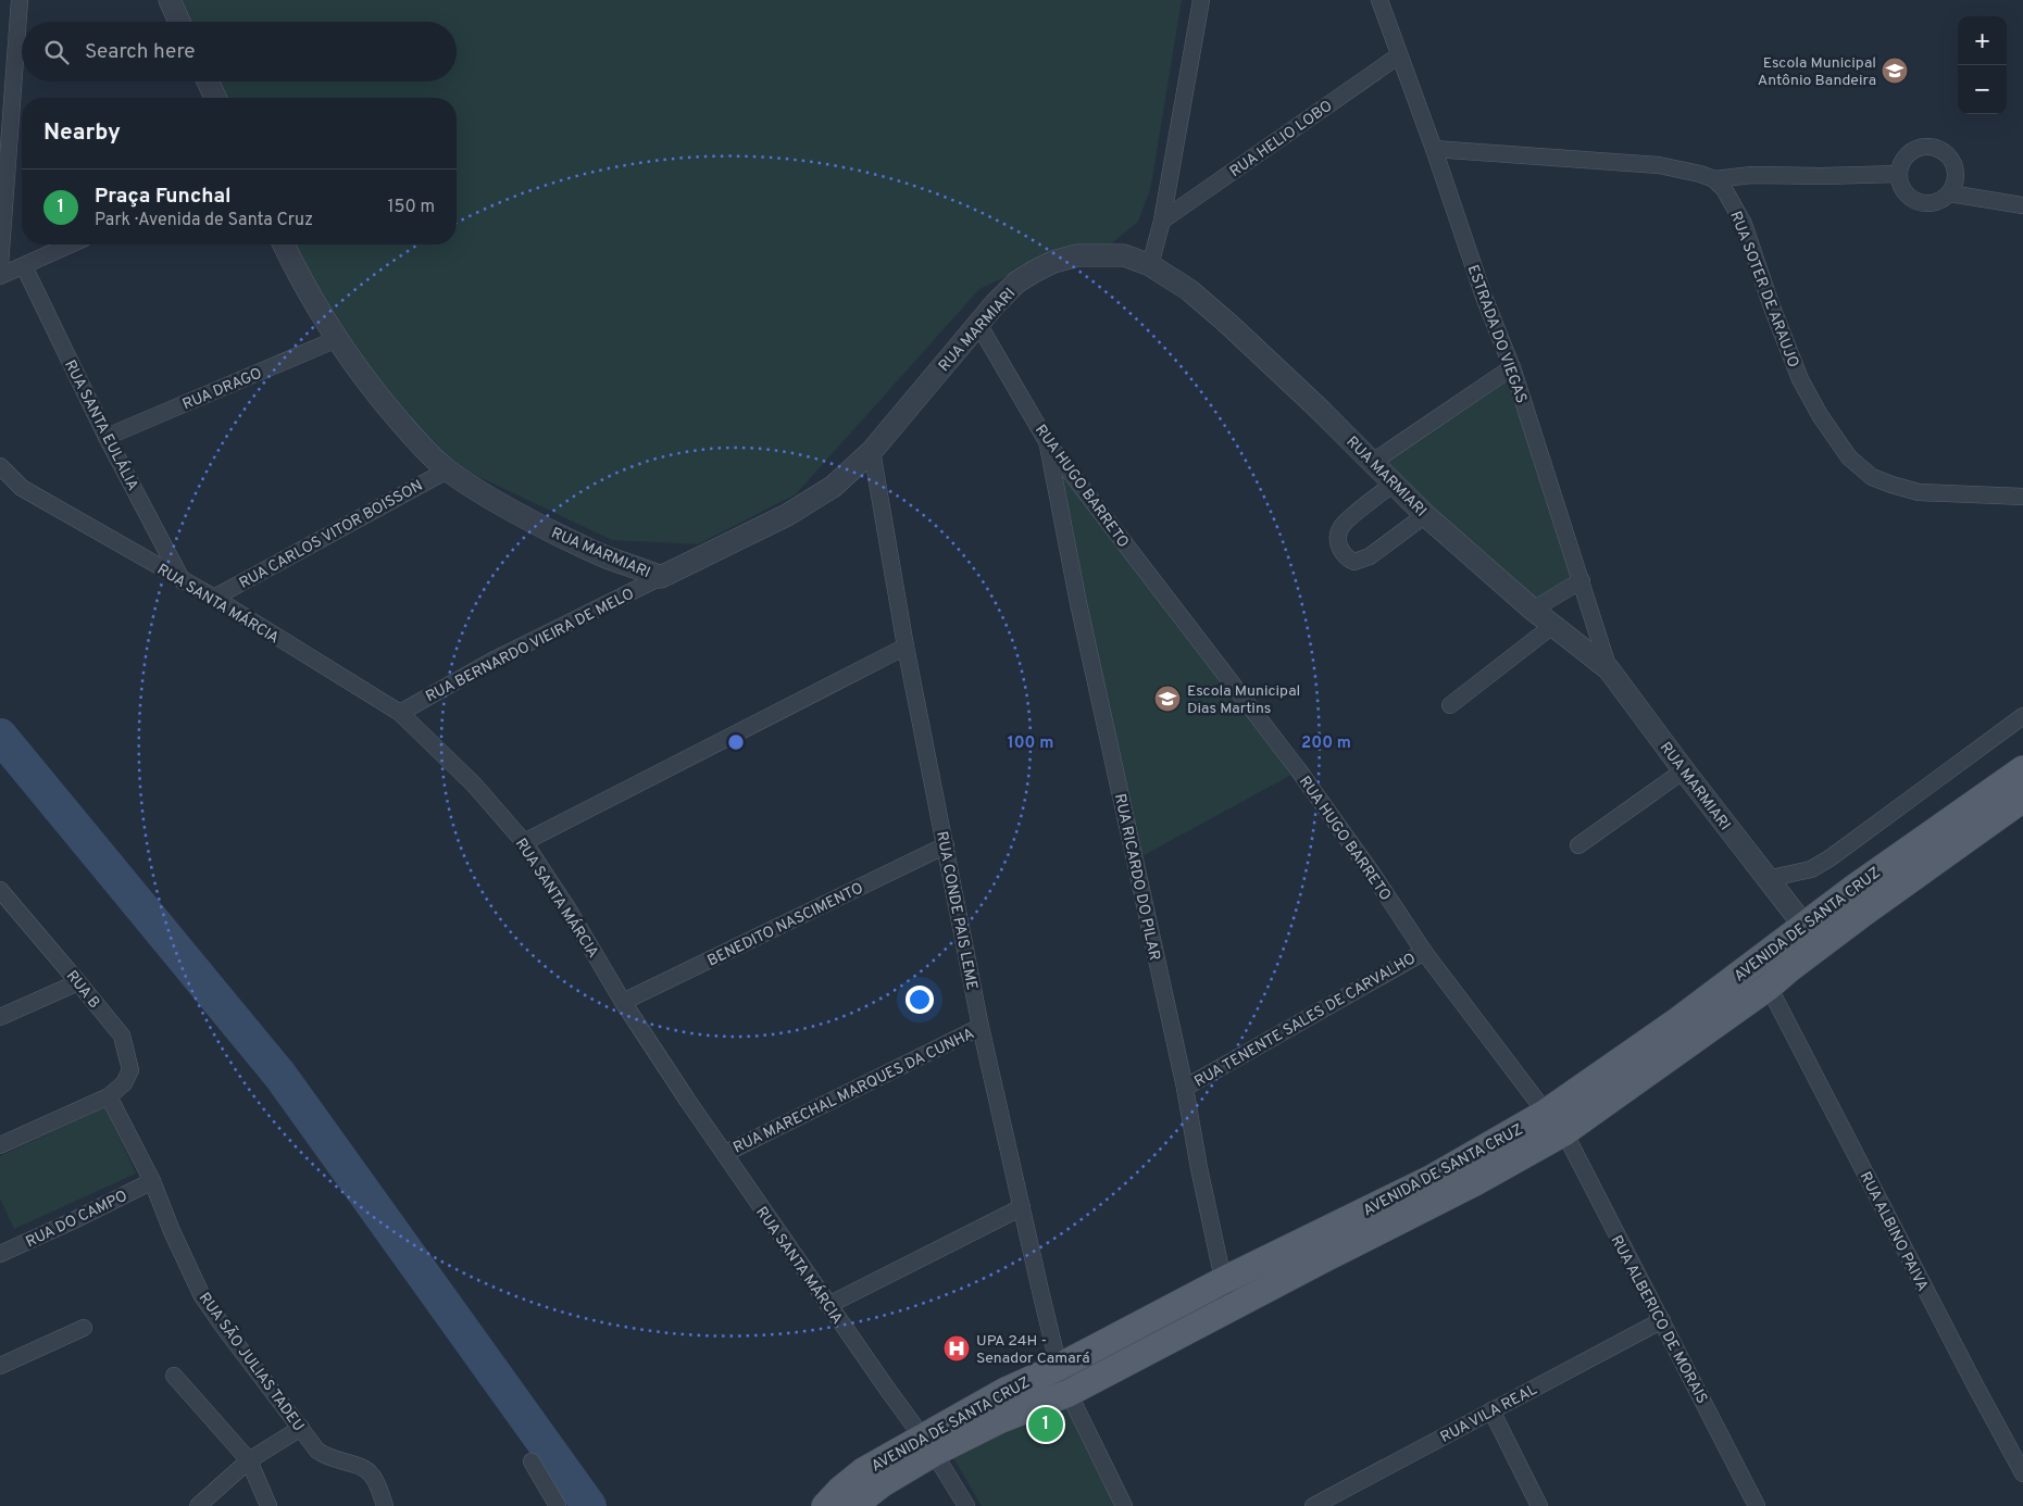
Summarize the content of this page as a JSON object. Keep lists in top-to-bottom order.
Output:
{
  "streets": {
    "main road": ["AVENIDA DE SANTA CRUZ"],
    "street": [
      "RUA HELIO LOBO",
      "RUA SOTER DE ARAUJO",
      "RUA MARMIARI",
      "ESTRADA DO VIEGAS",
      "RUA DRAGO",
      "RUA SANTA EULÁLIA",
      "RUA HUGO BARRETO",
      "RUA CARLOS VITOR BOISSON",
      "RUA SANTA MÁRCIA",
      "RUA BERNARDO VIEIRA DE MELO",
      "RUA RICARDO DO PILAR",
      "RUA CONDE PAIS LEME",
      "BENEDITO NASCIMENTO",
      "RUA B",
      "RUA TENENTE SALES DE CARVALHO",
      "RUA MARECHAL MARQUES DA CUNHA",
      "RUA DO CAMPO",
      "RUA ALBINO PAIVA",
      "RUA ALBERICO DE MORAIS",
      "RUA SÃO JULIAS TADEU",
      "RUA VILA REAL"
    ]
  },
  "crossings": [
    ["RUA HELIO LOBO", "ESTRADA DO VIEGAS"],
    ["RUA MARMIARI", "ESTRADA DO VIEGAS"],
    ["RUA MARMIARI", "RUA DRAGO"],
    ["RUA MARMIARI", "RUA HUGO BARRETO"],
    ["RUA MARMIARI", "RUA CARLOS VITOR BOISSON"],
    ["RUA MARMIARI", "RUA BERNARDO VIEIRA DE MELO"],
    ["RUA MARMIARI", "RUA CONDE PAIS LEME"],
    ["RUA MARMIARI", "AVENIDA DE SANTA CRUZ"],
    ["RUA DRAGO", "RUA SANTA EULÁLIA"],
    ["RUA SANTA EULÁLIA", "RUA SANTA MÁRCIA"],
    ["RUA HUGO BARRETO", "RUA RICARDO DO PILAR"],
    ["RUA HUGO BARRETO", "AVENIDA DE SANTA CRUZ"],
    ["RUA HUGO BARRETO", "RUA TENENTE SALES DE CARVALHO"],
    ["RUA CARLOS VITOR BOISSON", "RUA SANTA MÁRCIA"],
    ["RUA SANTA MÁRCIA", "RUA BERNARDO VIEIRA DE MELO"],
    ["RUA SANTA MÁRCIA", "BENEDITO NASCIMENTO"],
    ["RUA SANTA MÁRCIA", "AVENIDA DE SANTA CRUZ"],
    ["RUA SANTA MÁRCIA", "RUA MARECHAL MARQUES DA CUNHA"],
    ["RUA RICARDO DO PILAR", "AVENIDA DE SANTA CRUZ"],
    ["RUA RICARDO DO PILAR", "RUA TENENTE SALES DE CARVALHO"],
    ["RUA CONDE PAIS LEME", "BENEDITO NASCIMENTO"],
    ["RUA CONDE PAIS LEME", "AVENIDA DE SANTA CRUZ"],
    ["RUA CONDE PAIS LEME", "RUA MARECHAL MARQUES DA CUNHA"],
    ["AVENIDA DE SANTA CRUZ", "RUA ALBINO PAIVA"],
    ["AVENIDA DE SANTA CRUZ", "RUA ALBERICO DE MORAIS"],
    ["RUA B", "RUA SÃO JULIAS TADEU"],
    ["RUA DO CAMPO", "RUA SÃO JULIAS TADEU"],
    ["RUA ALBERICO DE MORAIS", "RUA VILA REAL"]
  ],
  "places": {
    "school or university": ["Escola Municipal Antônio Bandeira", "Escola Municipal Dias Martins"],
    "hospital": ["UPA 24H - Senador Camará"]
  },
  "page": {
    "map_buttons": ["+", "−"],
    "search": "Search here",
    "heading": "Nearby",
    "list": [
      {
        "mark": "1",
        "name": "Praça Funchal",
        "note": "Park · Avenida de Santa Cruz",
        "value": "150 m"
      }
    ],
    "pins": "1"
  },
  "rings": ["100 m", "200 m"]
}
